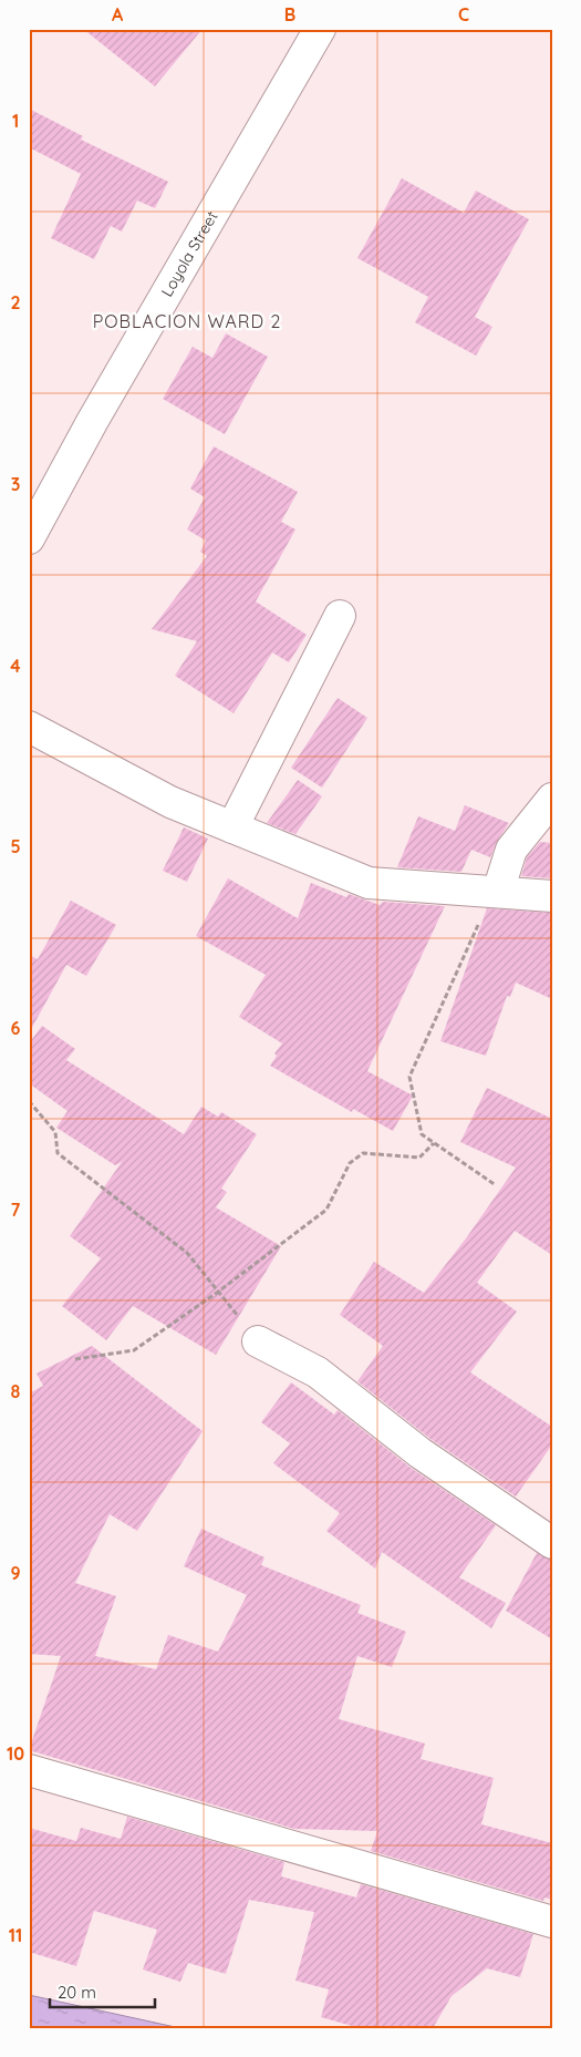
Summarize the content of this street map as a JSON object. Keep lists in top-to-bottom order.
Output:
{
  "streets": {
    "street": ["Loyola Street"]
  },
  "districts": ["POBLACION WARD 2"],
  "scale_bar": "20 m",
  "grid": {
    "columns": ["A", "B", "C"],
    "rows": [
      "1",
      "2",
      "3",
      "4",
      "5",
      "6",
      "7",
      "8",
      "9",
      "10",
      "11"
    ]
  }
}
